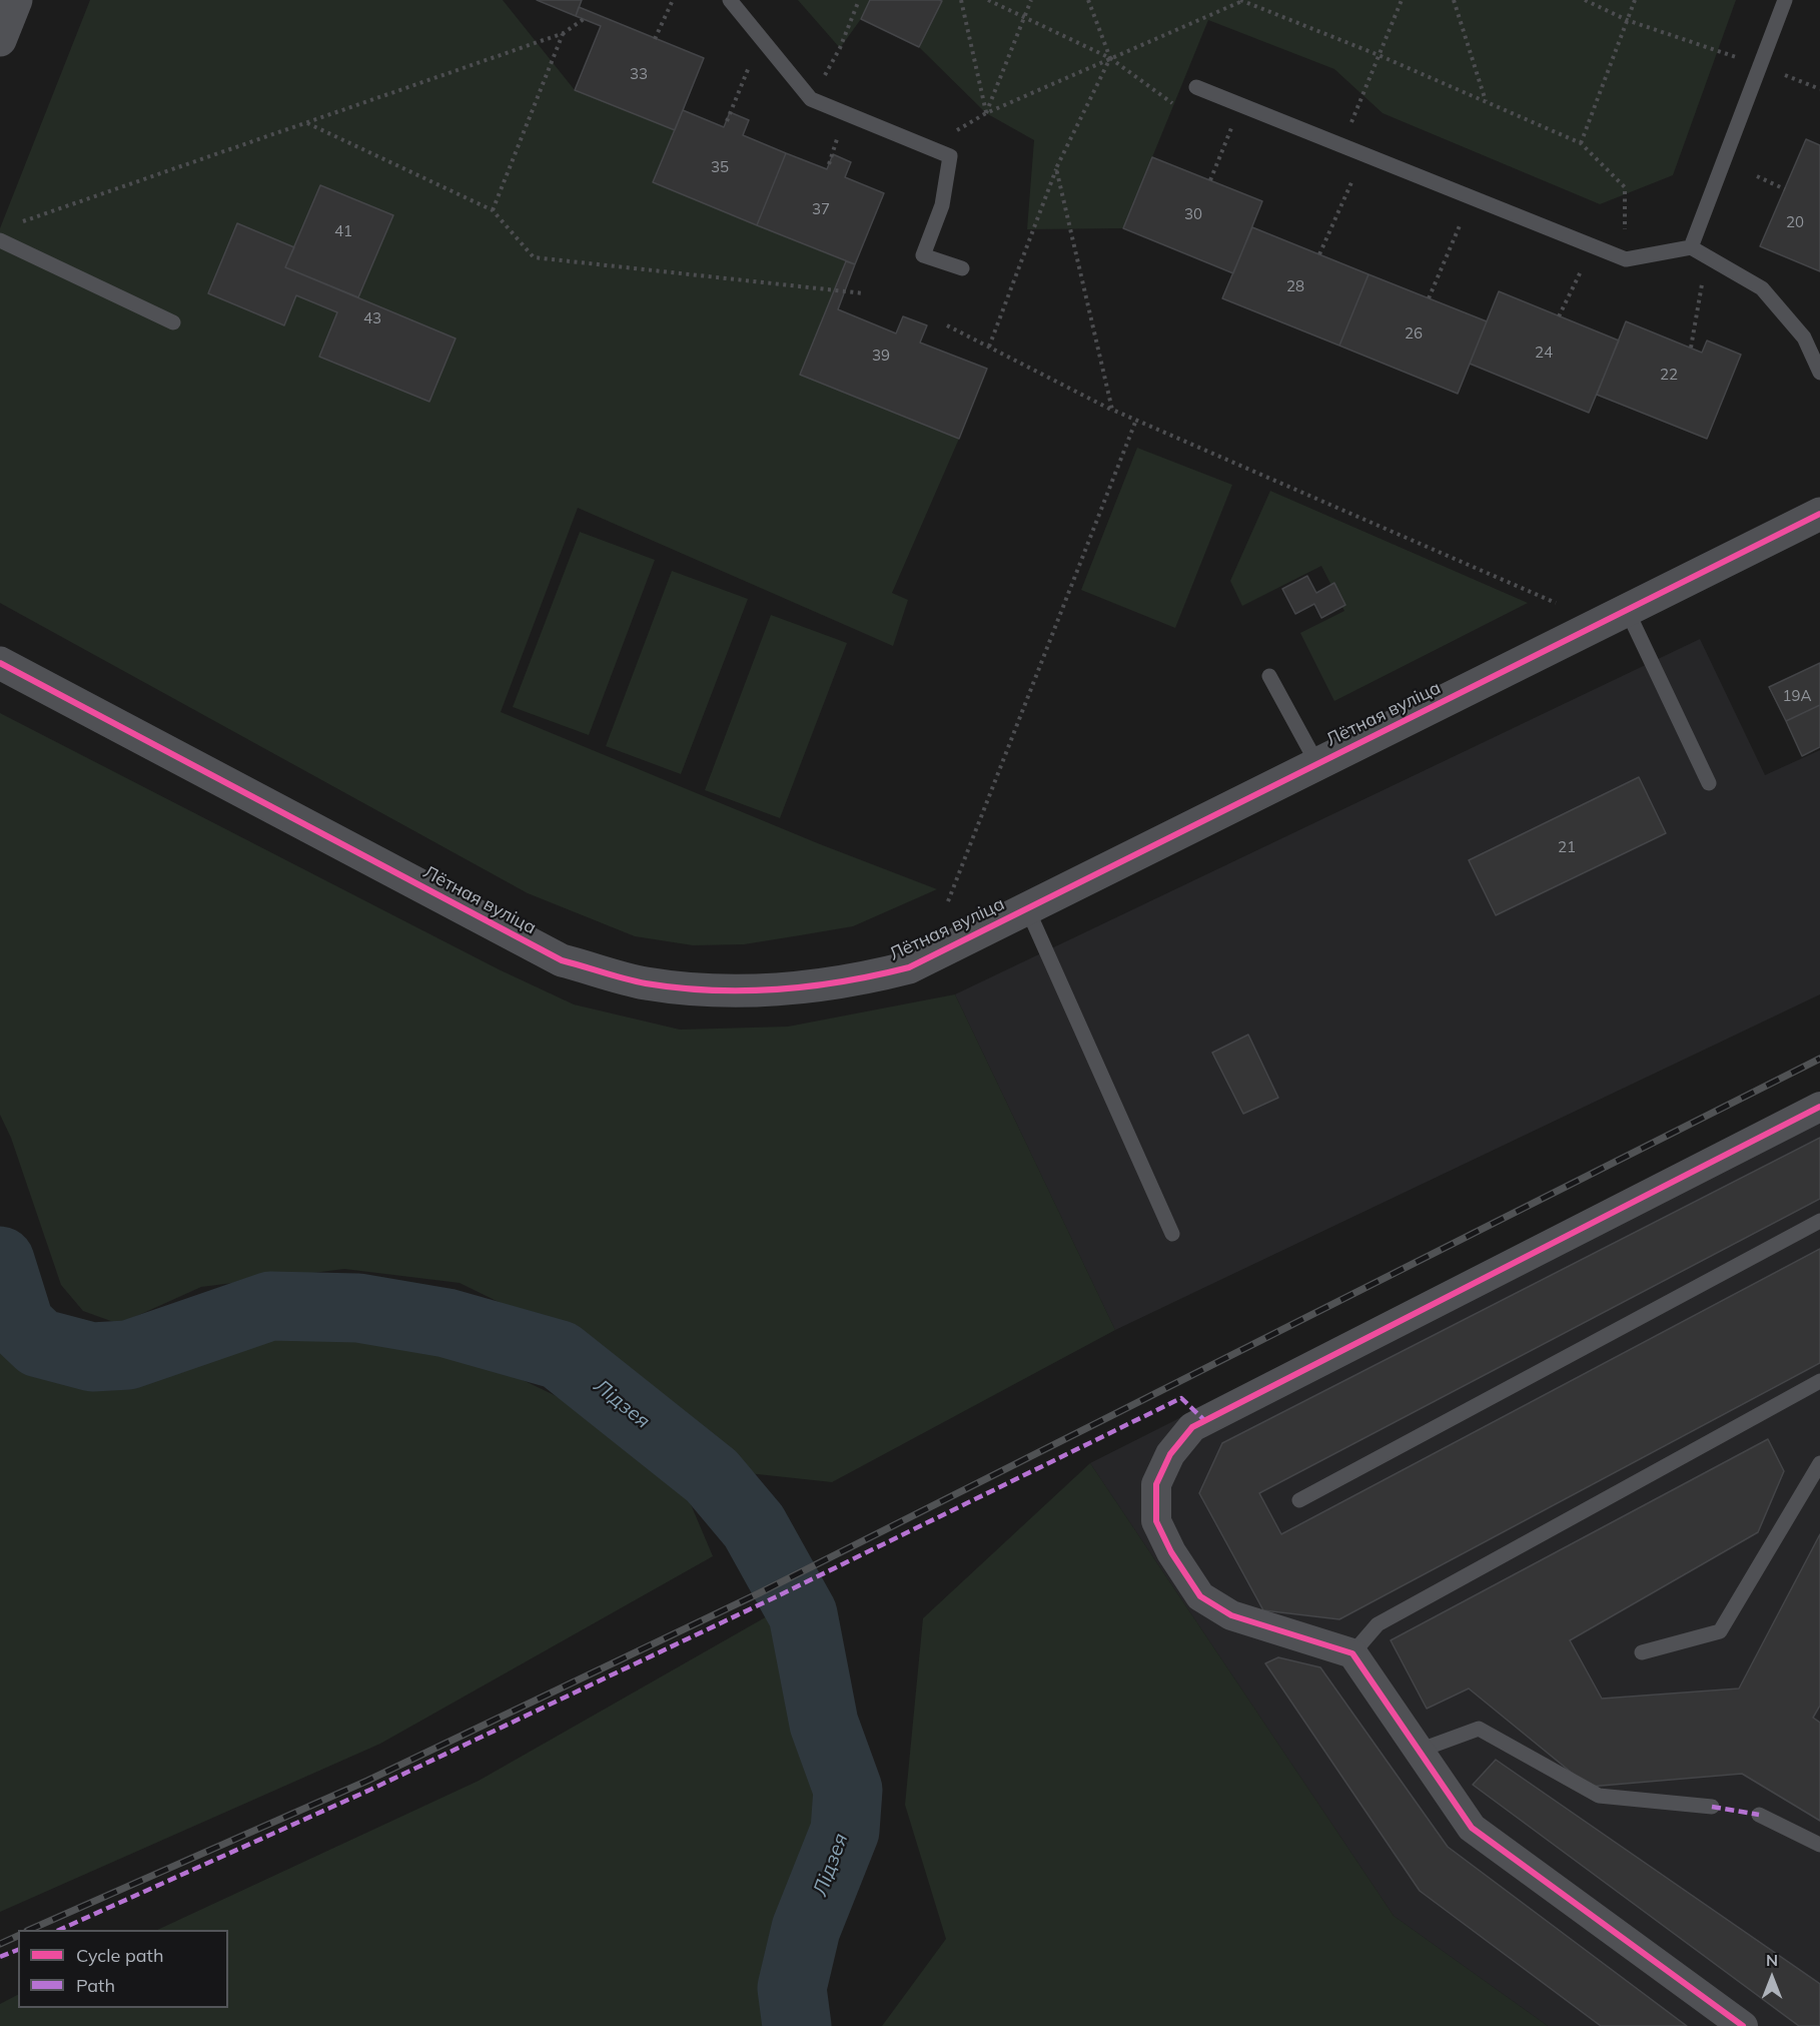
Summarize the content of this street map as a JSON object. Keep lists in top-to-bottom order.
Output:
{
  "streets": {
    "street": ["Лётная вуліца"]
  },
  "water": ["Лідзея"],
  "house_numbers": [
    "33",
    "35",
    "37",
    "30",
    "20",
    "41",
    "28",
    "43",
    "26",
    "24",
    "39",
    "22",
    "19А",
    "21"
  ],
  "legend": ["Cycle path", "Path"],
  "north": "top"
}
